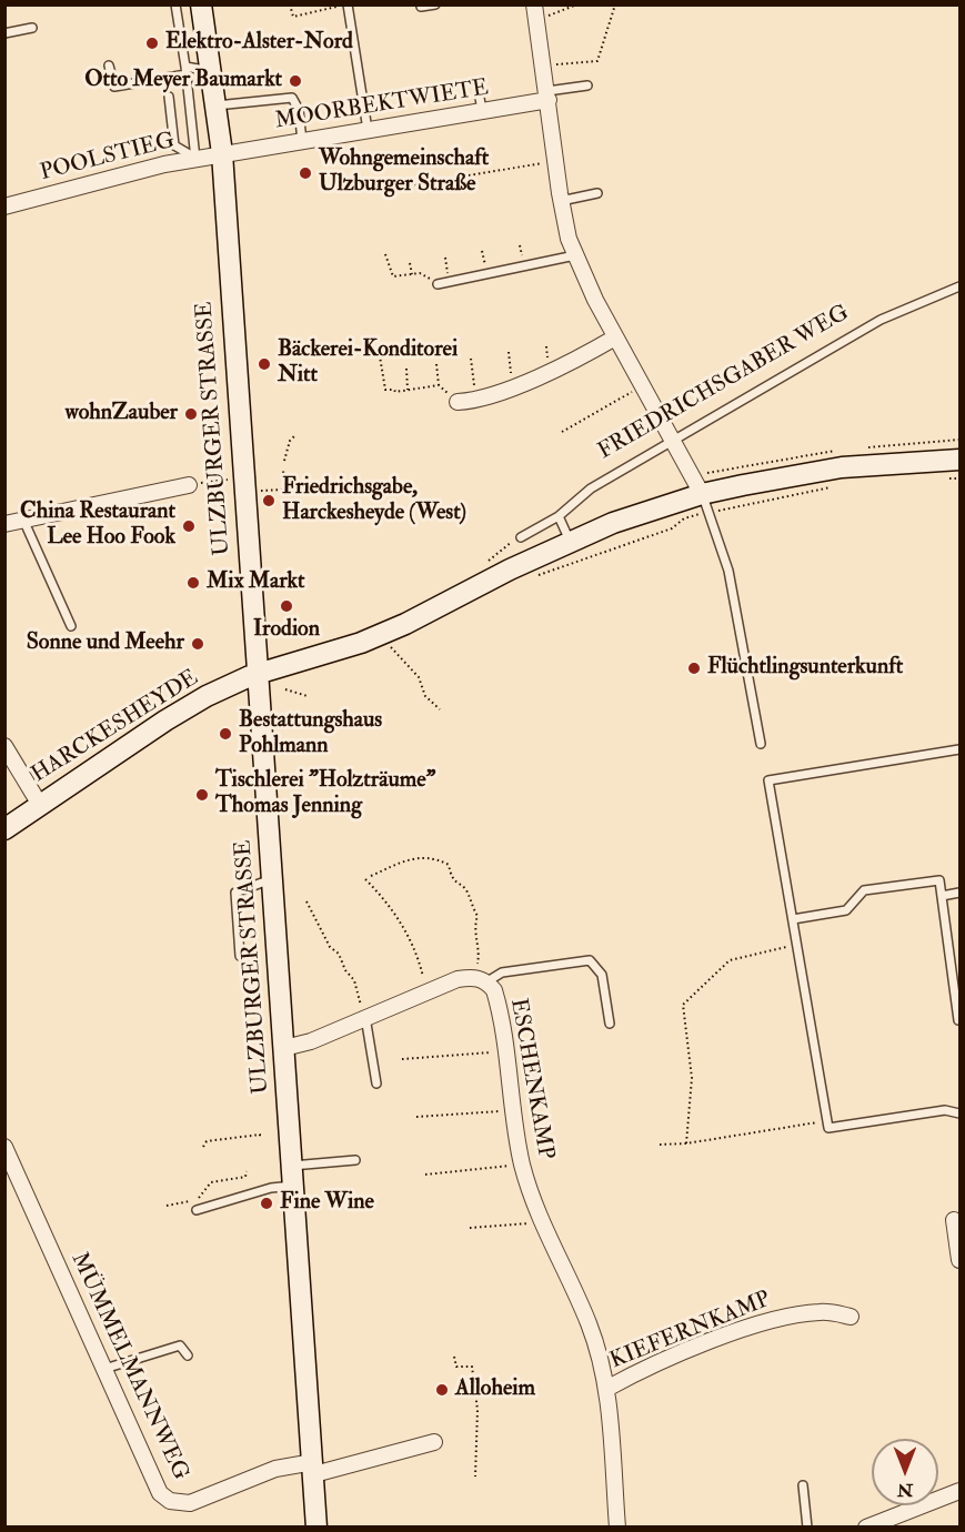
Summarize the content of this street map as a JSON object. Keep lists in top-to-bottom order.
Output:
{
  "streets": {
    "main road": ["ULZBURGER STRASSE", "HARCKESHEYDE"],
    "street": [
      "MOORBEKTWIETE",
      "POOLSTIEG",
      "ESCHENKAMP",
      "KIEFERNKAMP",
      "MÜMMELMANNWEG"
    ],
    "lane": ["FRIEDRICHSGABER WEG"]
  },
  "crossings": [
    ["MOORBEKTWIETE", "POOLSTIEG"],
    ["MOORBEKTWIETE", "ULZBURGER STRASSE"],
    ["POOLSTIEG", "ULZBURGER STRASSE"],
    ["ULZBURGER STRASSE", "HARCKESHEYDE"],
    ["ULZBURGER STRASSE", "MÜMMELMANNWEG"],
    ["ESCHENKAMP", "KIEFERNKAMP"]
  ],
  "places": [
    "Elektro-Alster-Nord",
    "Otto Meyer Baumarkt",
    "Wohngemeinschaft Ulzburger Straße",
    "Bäckerei-Konditorei Nitt",
    "wohnZauber",
    "Friedrichsgabe, Harckesheyde (West)",
    "China Restaurant Lee Hoo Fook",
    "Mix Markt",
    "Irodion",
    "Sonne und Meehr",
    "Flüchtlingsunterkunft",
    "Bestattungshaus Pohlmann",
    "Tischlerei \"Holzträume\" Thomas Jenning",
    "Fine Wine",
    "Alloheim"
  ],
  "north": "bottom"
}
